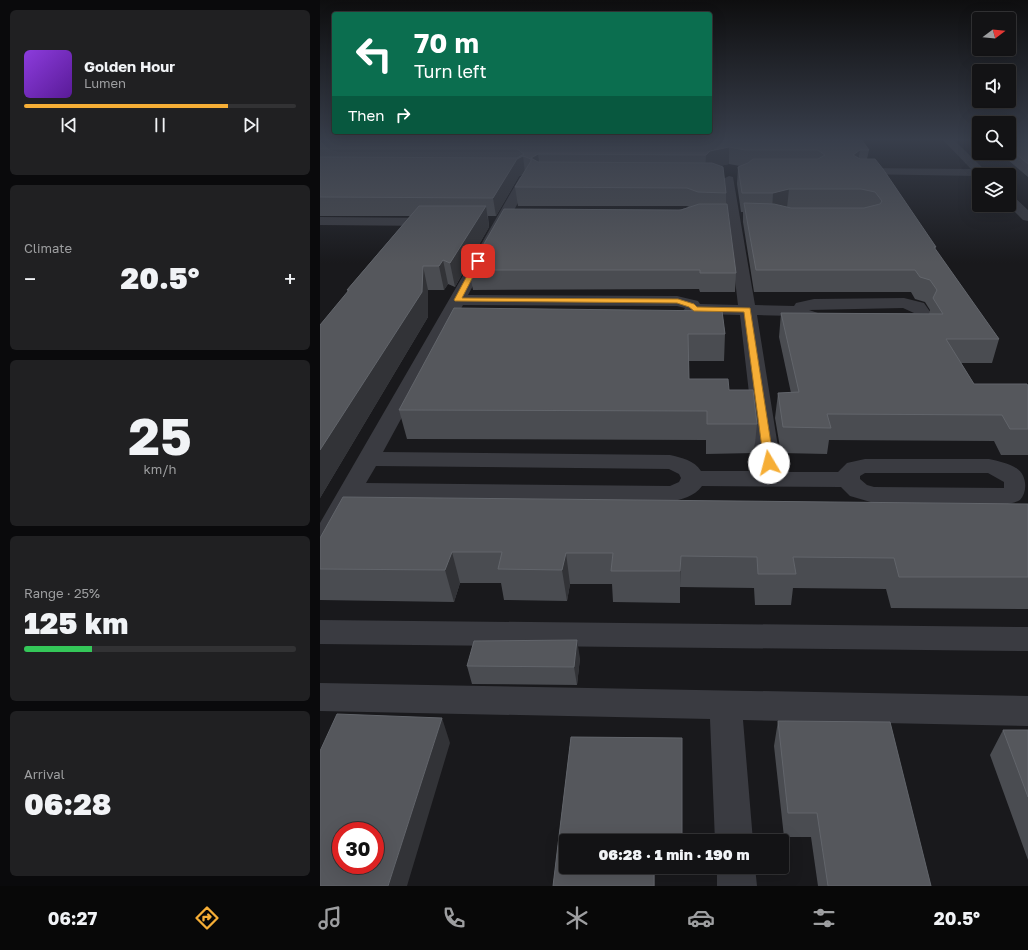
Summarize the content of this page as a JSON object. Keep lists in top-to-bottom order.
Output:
{
  "north": "right",
  "page": {
    "turn": ["70 m", "Turn left"],
    "song": ["Golden Hour", "Lumen"],
    "then": "Then",
    "tile": [
      "Climate",
      ["25", "km/h"],
      ["Range · 25%", "125 km"],
      ["Arrival", "06:28"]
    ],
    "heat": ["−", "20.5°", "+"],
    "limit": "30",
    "trip": "06:28 · 1 min · 190 m",
    "tabs": ["06:27", "20.5°"]
  }
}
